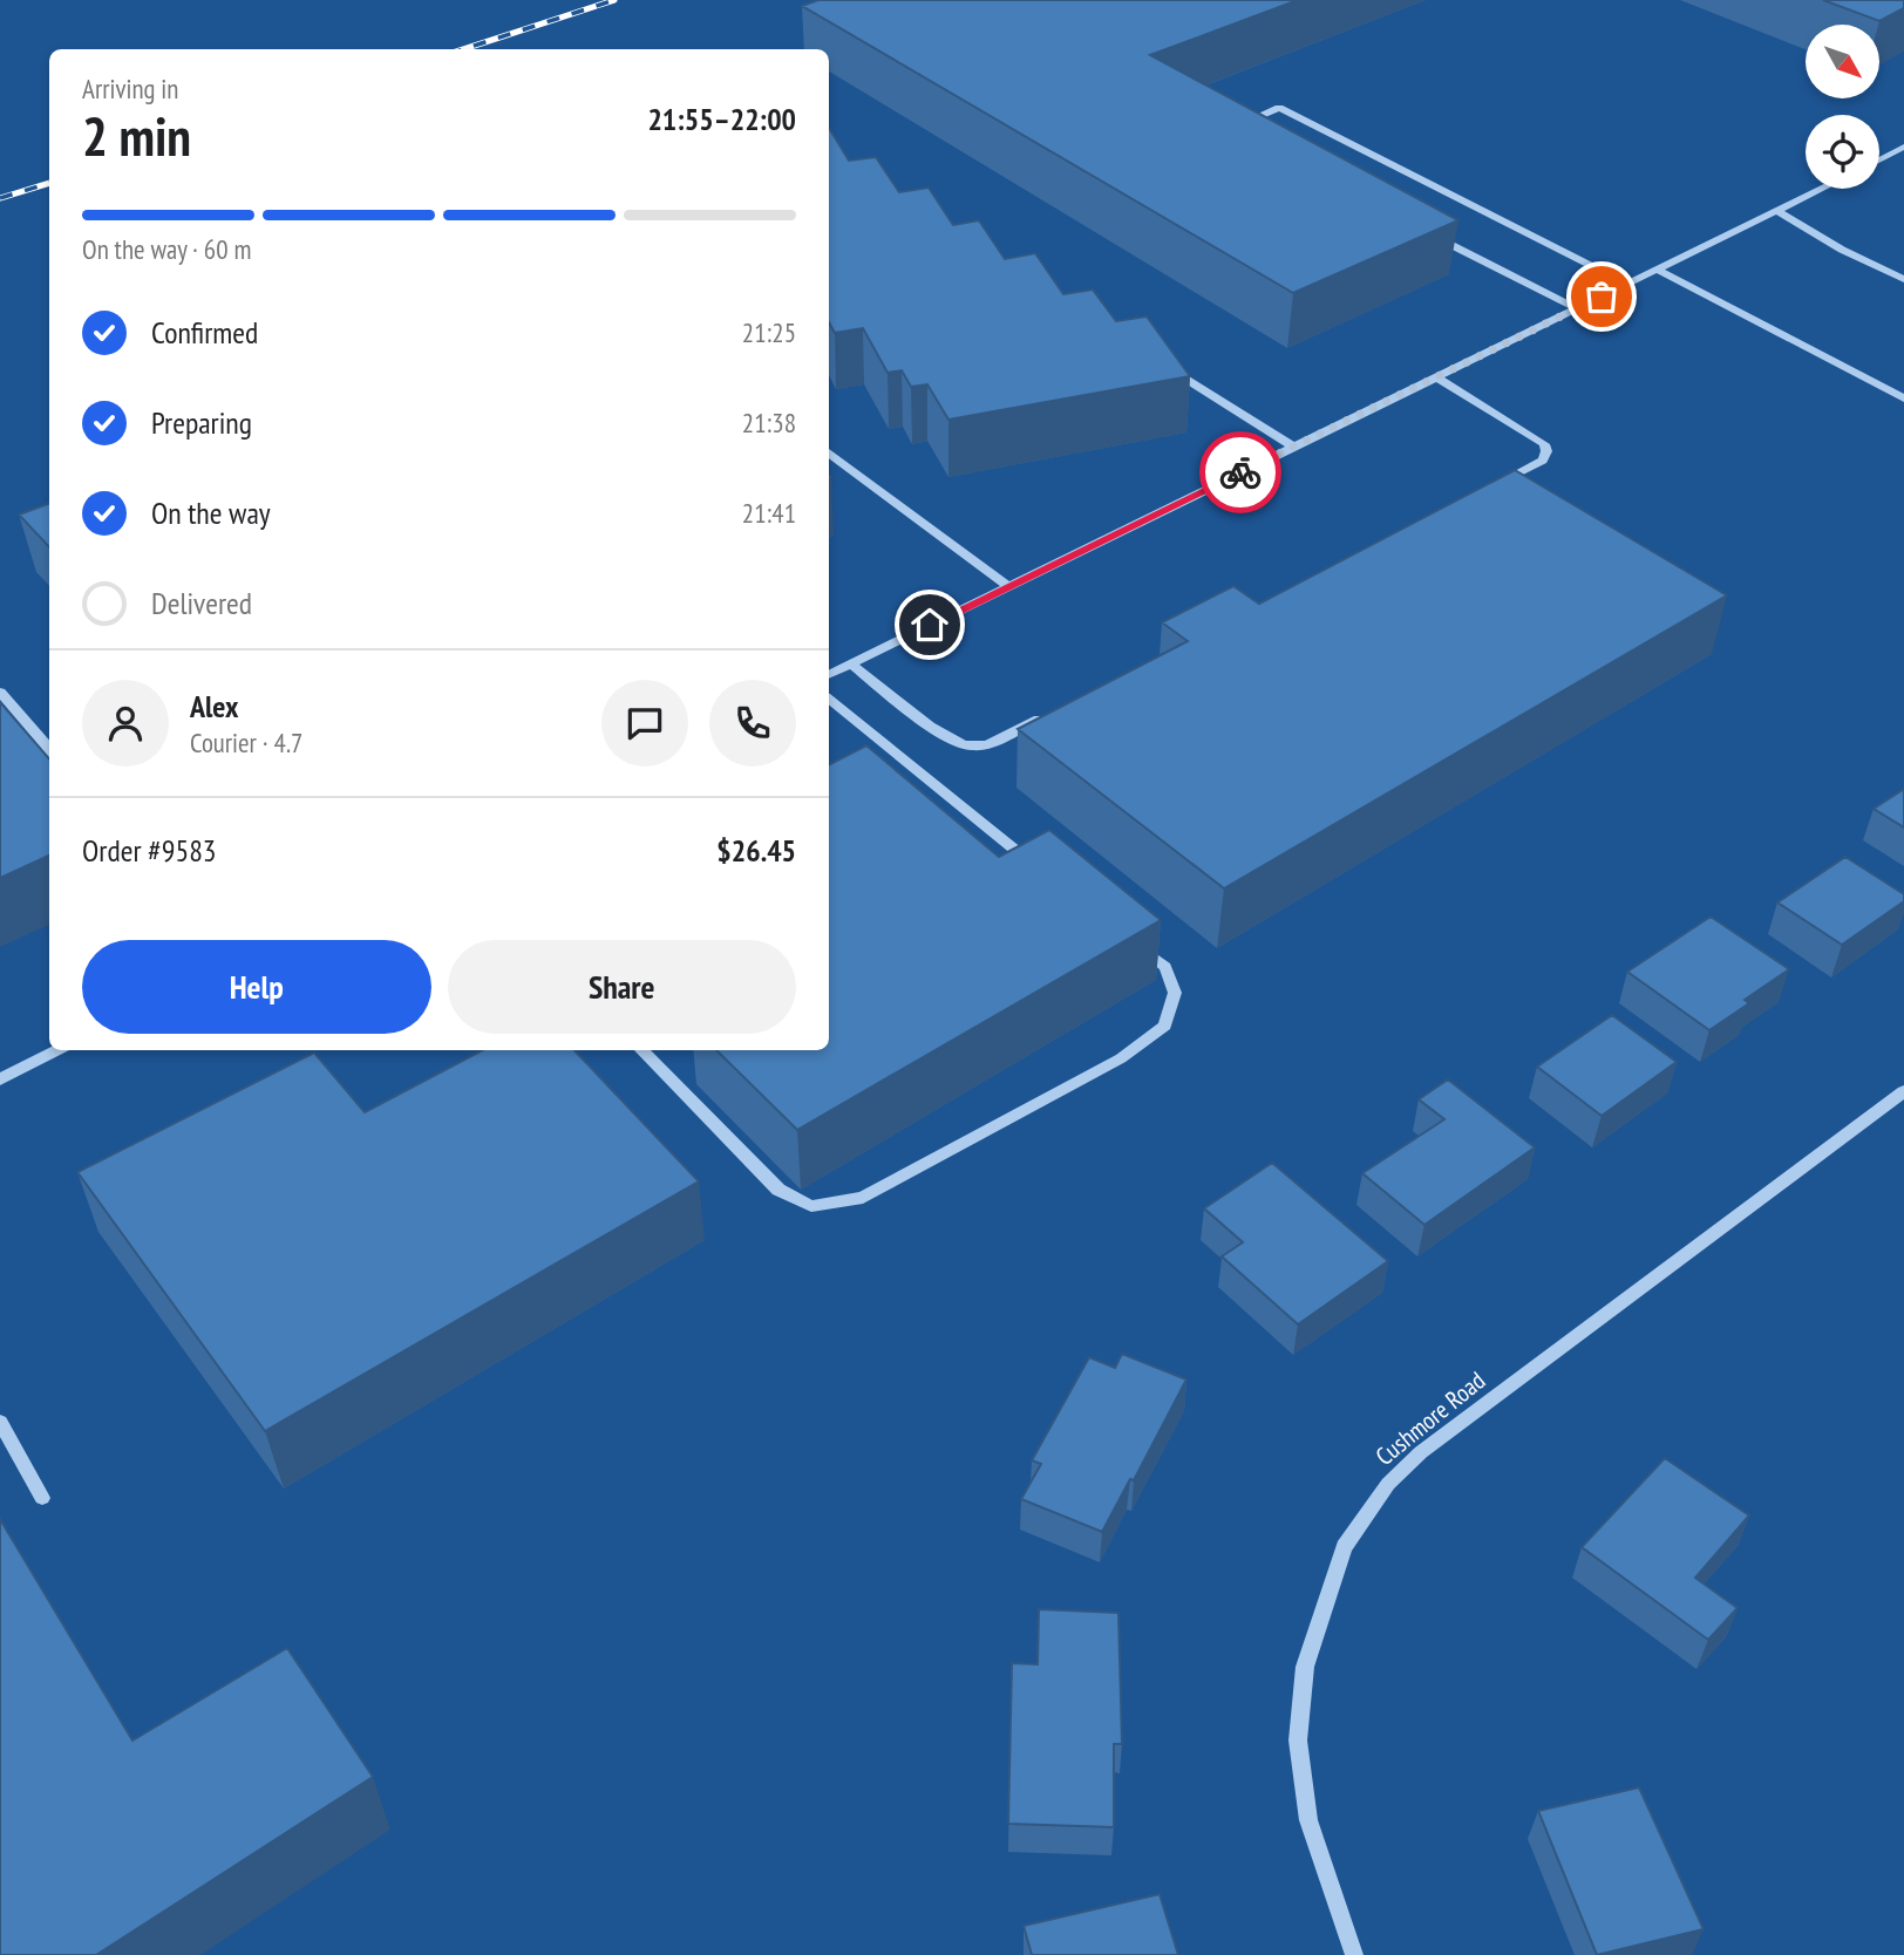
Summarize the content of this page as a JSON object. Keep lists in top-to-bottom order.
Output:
{
  "streets": {
    "street": ["Cushmore Road"]
  },
  "north": "bottom right",
  "page": {
    "heading": ["2 min", "Arriving in", "21:55–22:00"],
    "panel": [
      "Alex",
      "Courier · 4.7",
      "Order #9583",
      "$26.45"
    ],
    "bar": "On the way · 60 m",
    "list": [
      ["Confirmed", "21:25"],
      ["Preparing", "21:38"],
      ["On the way", "21:41"],
      "Delivered"
    ],
    "buttons": ["Help", "Share"]
  }
}
